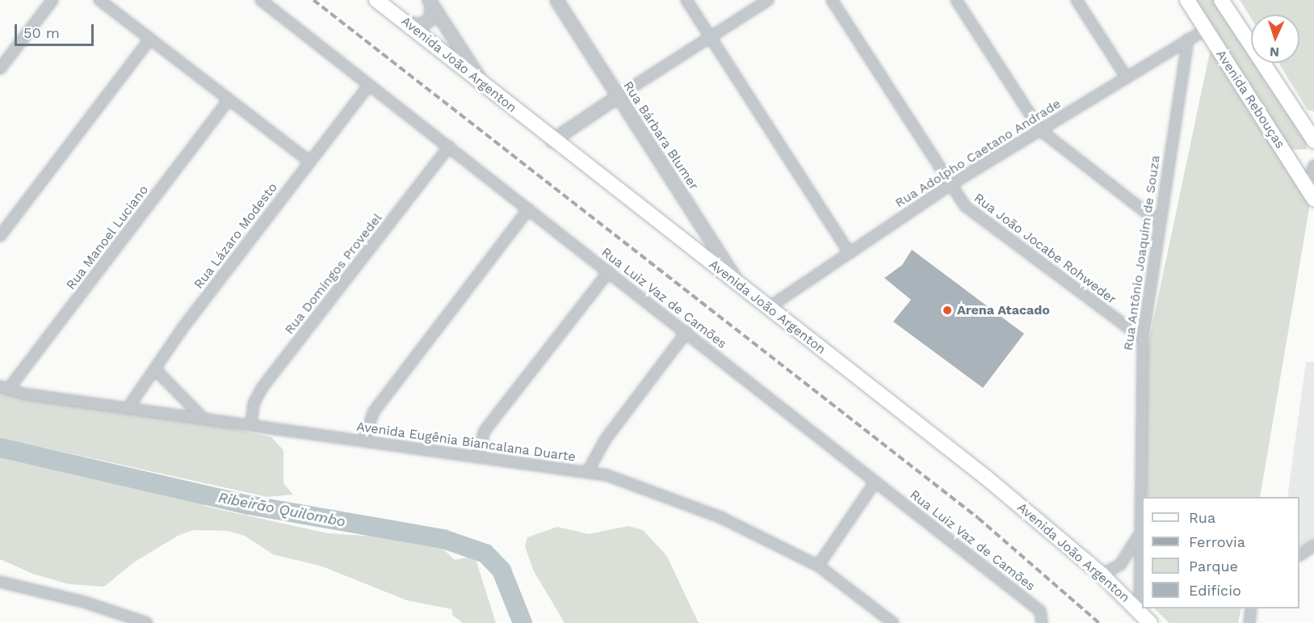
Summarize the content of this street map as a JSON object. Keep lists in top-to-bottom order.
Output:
{
  "streets": {
    "main road": ["Avenida João Argenton", "Avenida Rebouças"],
    "street": [
      "Rua Bárbara Blumer",
      "Rua Adolpho Caetano Andrade",
      "Rua Lázaro Modesto",
      "Rua Manoel Luciano",
      "Rua João Jocabe Rohweder",
      "Rua Antônio Joaquim de Souza",
      "Rua Domingos Provedel",
      "Rua Luiz Vaz de Camões",
      "Avenida Eugênia Biancalana Duarte"
    ]
  },
  "crossings": [
    ["Avenida João Argenton", "Rua Bárbara Blumer"],
    ["Avenida João Argenton", "Rua Adolpho Caetano Andrade"],
    ["Avenida João Argenton", "Rua Antônio Joaquim de Souza"],
    ["Avenida Rebouças", "Rua Adolpho Caetano Andrade"],
    ["Rua Adolpho Caetano Andrade", "Rua João Jocabe Rohweder"],
    ["Rua Adolpho Caetano Andrade", "Rua Antônio Joaquim de Souza"],
    ["Rua Lázaro Modesto", "Rua Luiz Vaz de Camões"],
    ["Rua Lázaro Modesto", "Avenida Eugênia Biancalana Duarte"],
    ["Rua Manoel Luciano", "Avenida Eugênia Biancalana Duarte"],
    ["Rua João Jocabe Rohweder", "Rua Antônio Joaquim de Souza"],
    ["Rua Domingos Provedel", "Rua Luiz Vaz de Camões"],
    ["Rua Domingos Provedel", "Avenida Eugênia Biancalana Duarte"]
  ],
  "water": ["Ribeirão Quilombo"],
  "places": ["Arena Atacado"],
  "legend": [
    "Rua",
    "Ferrovia",
    "Parque",
    "Edifício"
  ],
  "scale_bar": "50 m",
  "north": "bottom"
}
